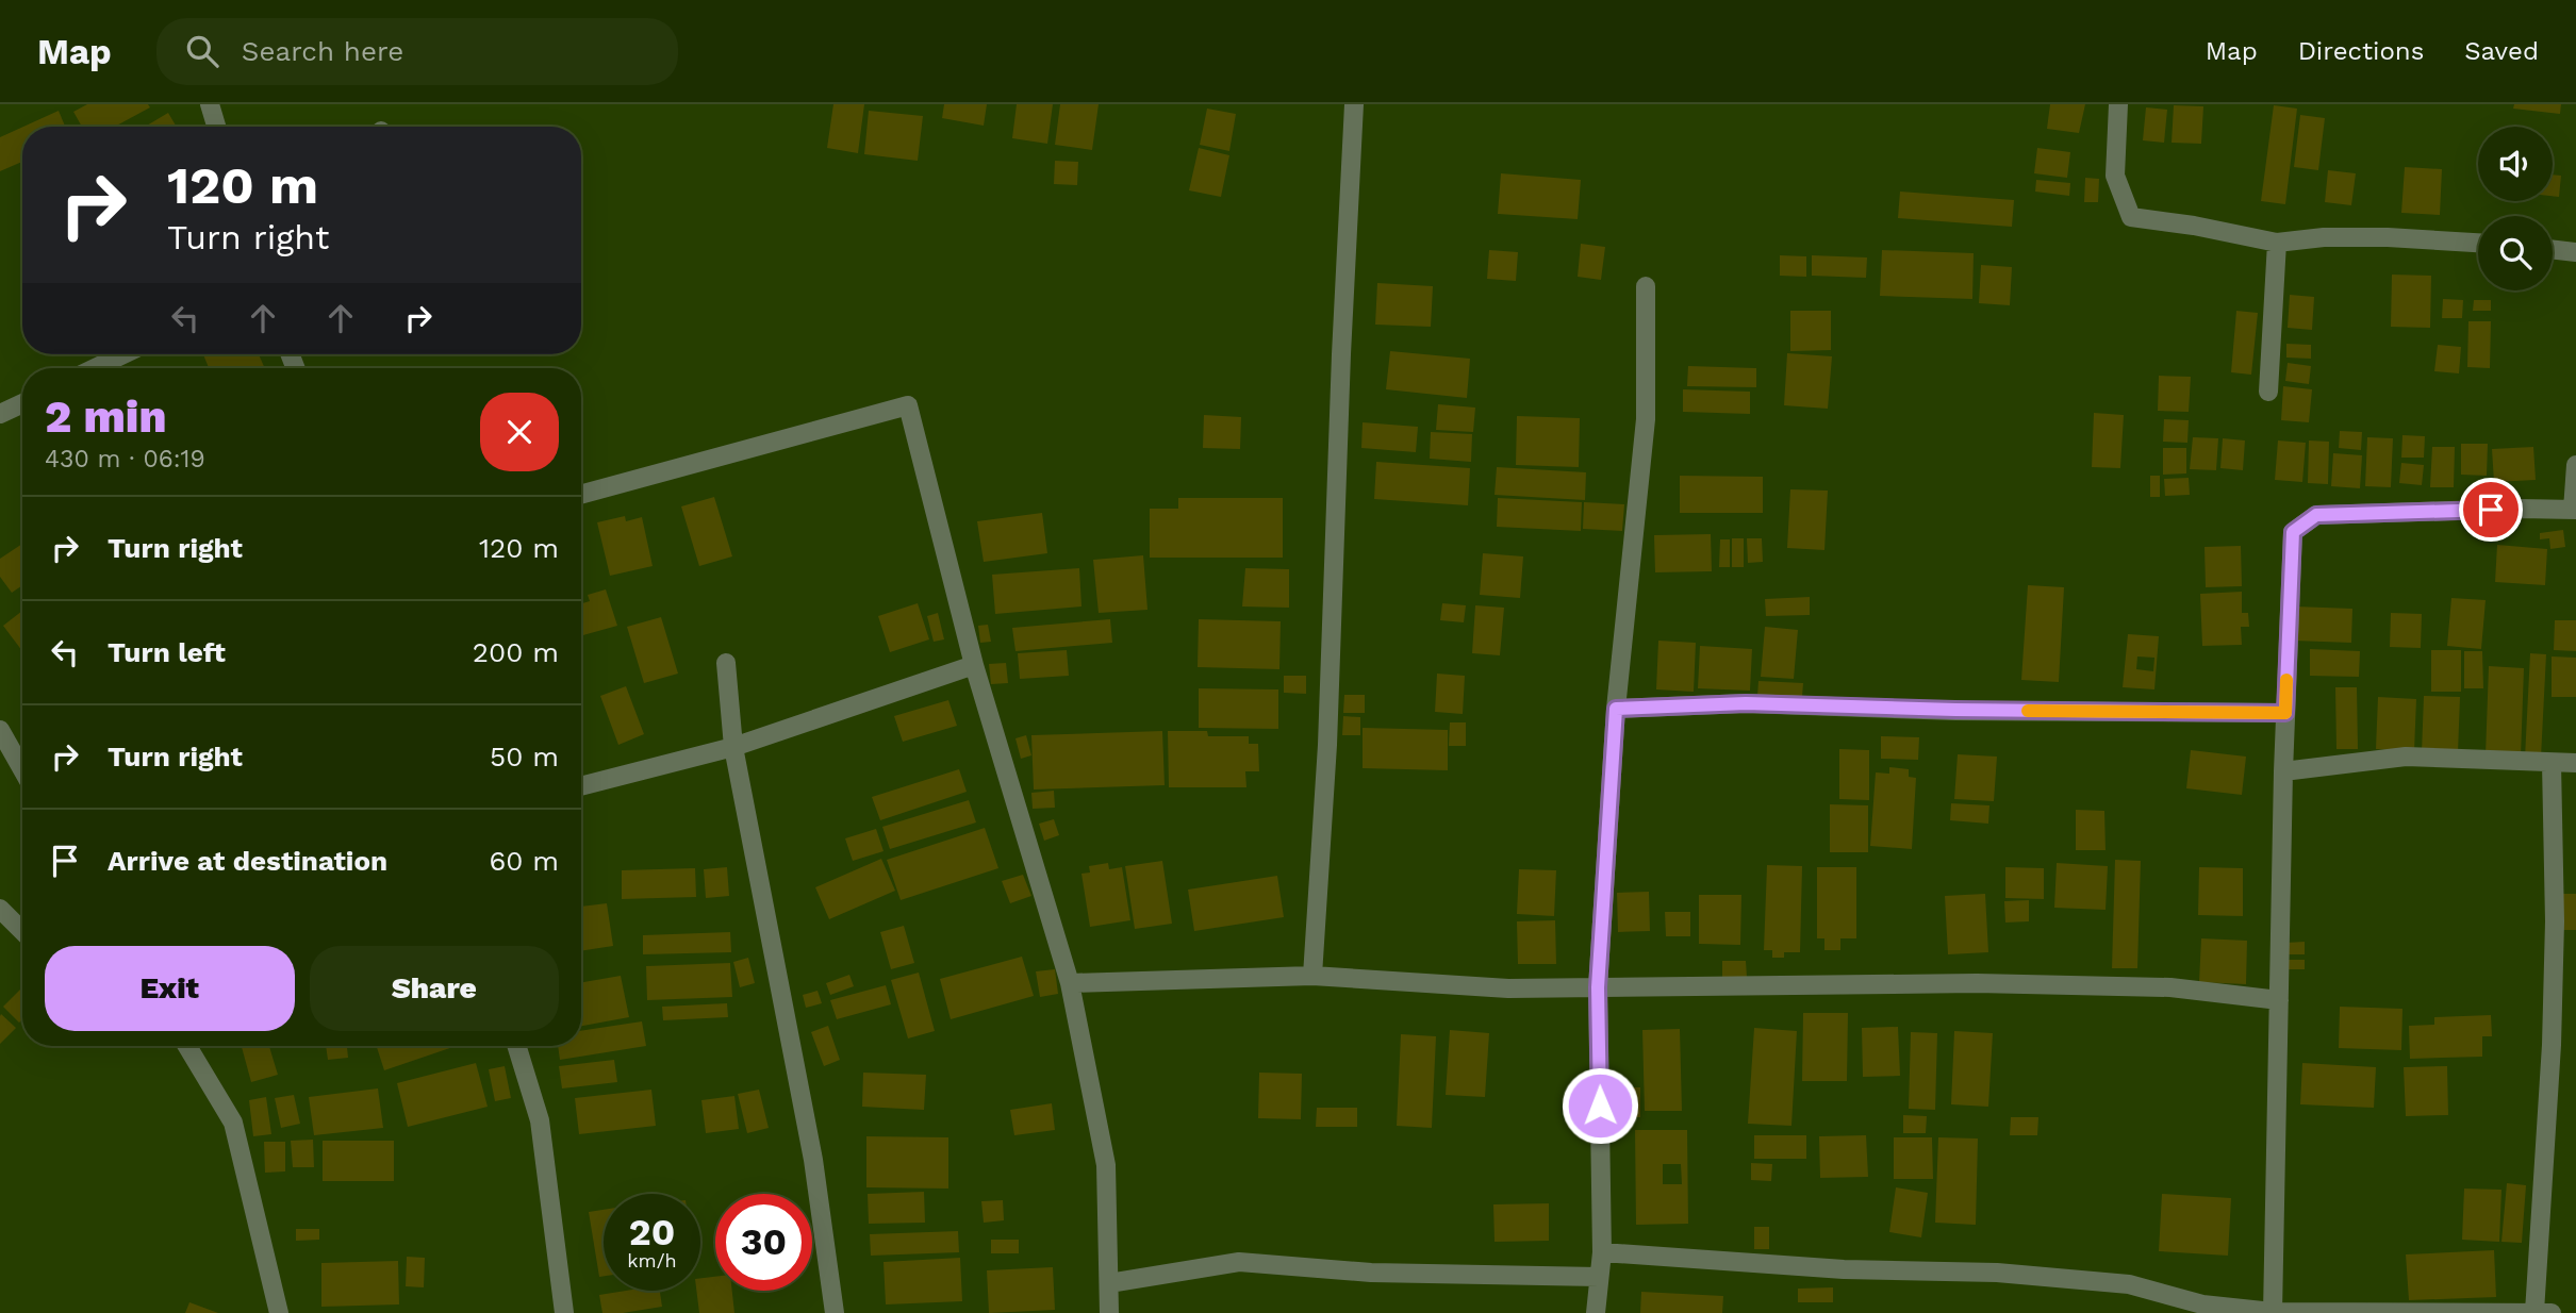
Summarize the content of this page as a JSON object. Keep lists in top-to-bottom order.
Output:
{
  "page": {
    "header": "Map",
    "search": "Search here",
    "nav": ["Map", "Directions", "Saved"],
    "turn": ["120 m", "Turn right"],
    "heading": ["2 min", "430 m · 06:19"],
    "list": [
      {
        "name": "Turn right",
        "value": "120 m"
      },
      {
        "name": "Turn left",
        "value": "200 m"
      },
      {
        "name": "Turn right",
        "value": "50 m"
      },
      {
        "name": "Arrive at destination",
        "value": "60 m"
      }
    ],
    "buttons": ["Exit", "Share"],
    "speed": "20 km/h",
    "limit": "30"
  }
}
